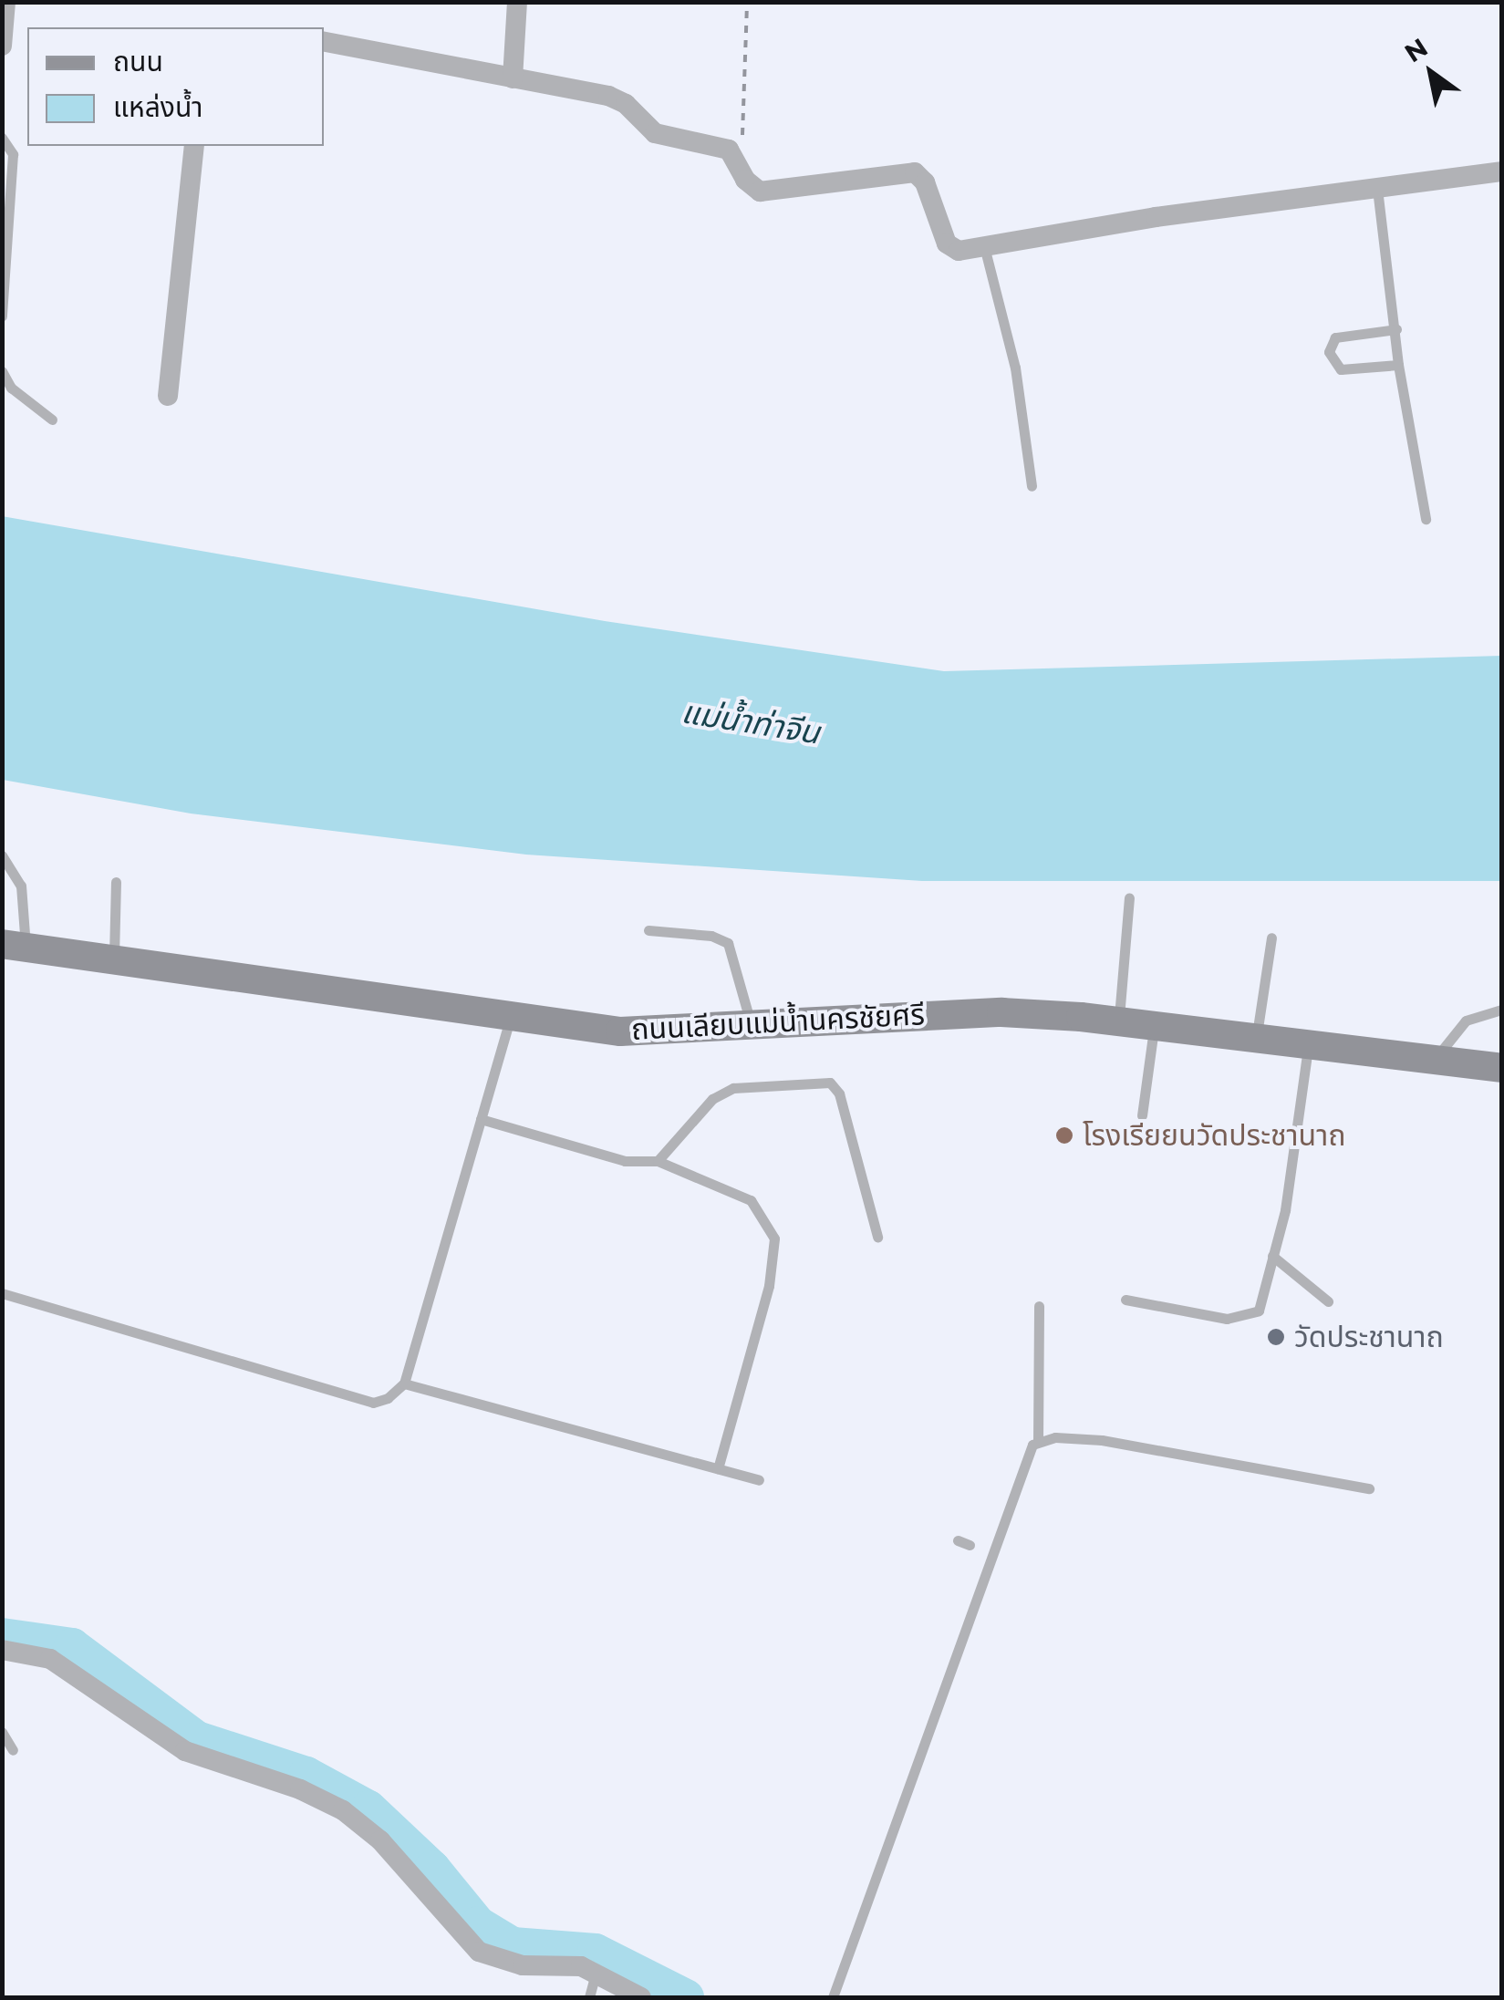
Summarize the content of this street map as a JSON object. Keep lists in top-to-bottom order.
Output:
{
  "streets": {
    "main road": ["ถนนเลียบแม่น้ำนครชัยศรี"]
  },
  "water": ["แม่น้ำท่าจีน"],
  "places": ["โรงเรียยนวัดประชานาถ", "วัดประชานาถ"],
  "legend": ["ถนน", "แหล่งน้ำ"],
  "north": "top left"
}
